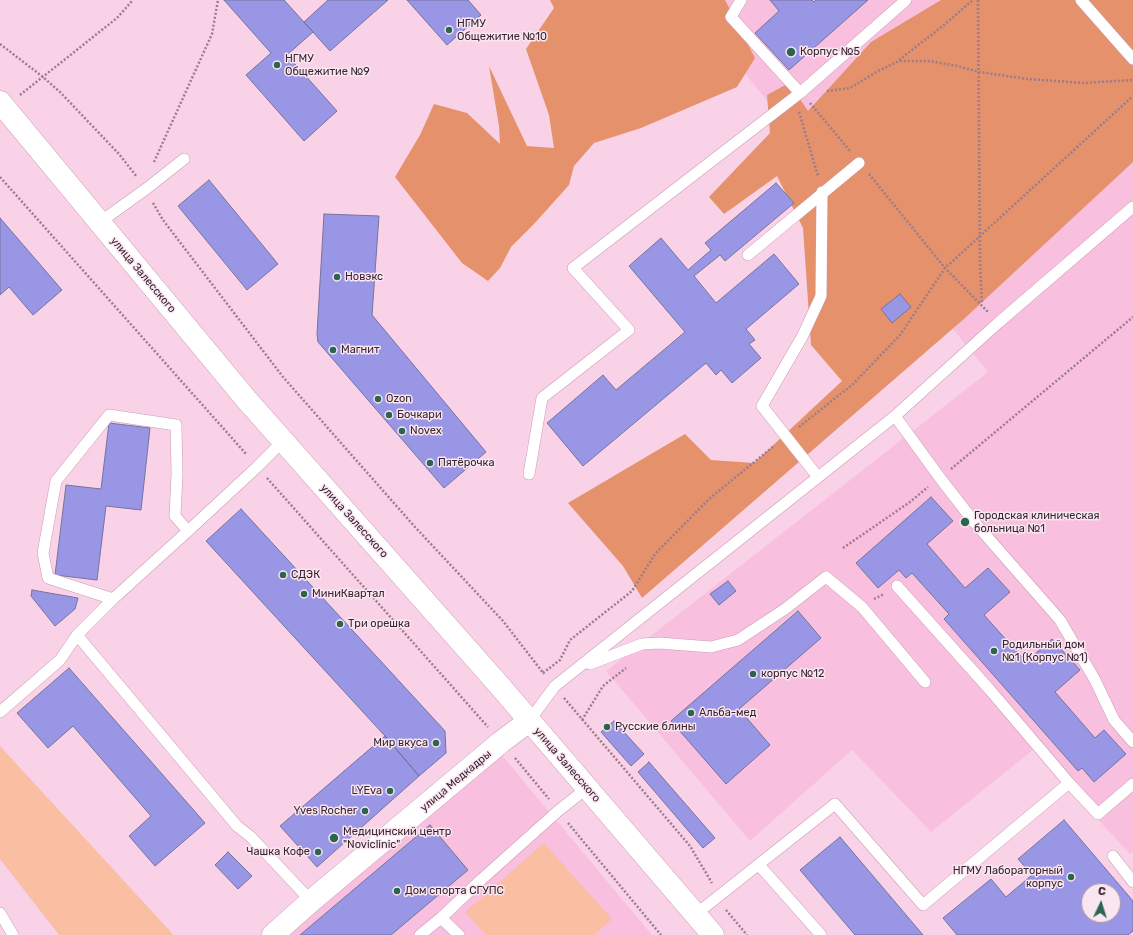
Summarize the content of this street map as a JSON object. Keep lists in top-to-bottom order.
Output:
{
  "streets": {
    "main road": ["улица Залесского", "улица Медкадры"]
  },
  "crossings": [
    ["улица Залесского", "улица Медкадры"]
  ],
  "places": [
    "НГМУ Общежитие №10",
    "Корпус №5",
    "НГМУ Общежитие №9",
    "Новэкс",
    "Магнит",
    "Ozon",
    "Бочкари",
    "Novex",
    "Пятёрочка",
    "Городская клиническая больница №1",
    "СДЭК",
    "МиниКвартал",
    "Три орешка",
    "Родильный дом №1 (Корпус №1)",
    "корпус №12",
    "Альба-мед",
    "Русские блины",
    "Мир вкуса",
    "LYEva",
    "Yves Rocher",
    "Медицинский центр \"Noviclinic\"",
    "Чашка Кофе",
    "НГМУ Лабораторный корпус",
    "Дом спорта СГУПС"
  ],
  "north": "top"
}
